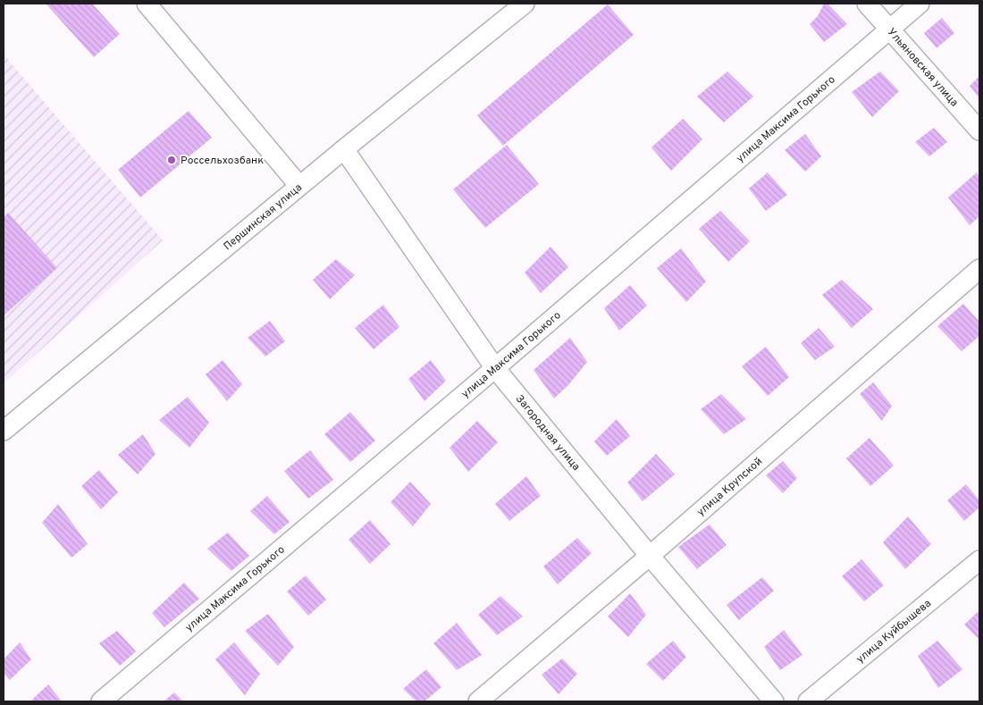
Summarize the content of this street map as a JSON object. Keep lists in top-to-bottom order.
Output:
{
  "streets": {
    "street": [
      "Ульяновская улица",
      "улица Максима Горького",
      "Першинская улица",
      "Загородная улица",
      "улица Крупской",
      "улица Куйбышева"
    ]
  },
  "crossings": [
    ["Ульяновская улица", "улица Максима Горького"],
    ["улица Максима Горького", "Загородная улица"],
    ["Першинская улица", "Загородная улица"],
    ["Загородная улица", "улица Крупской"]
  ],
  "places": ["Россельхозбанк"]
}
